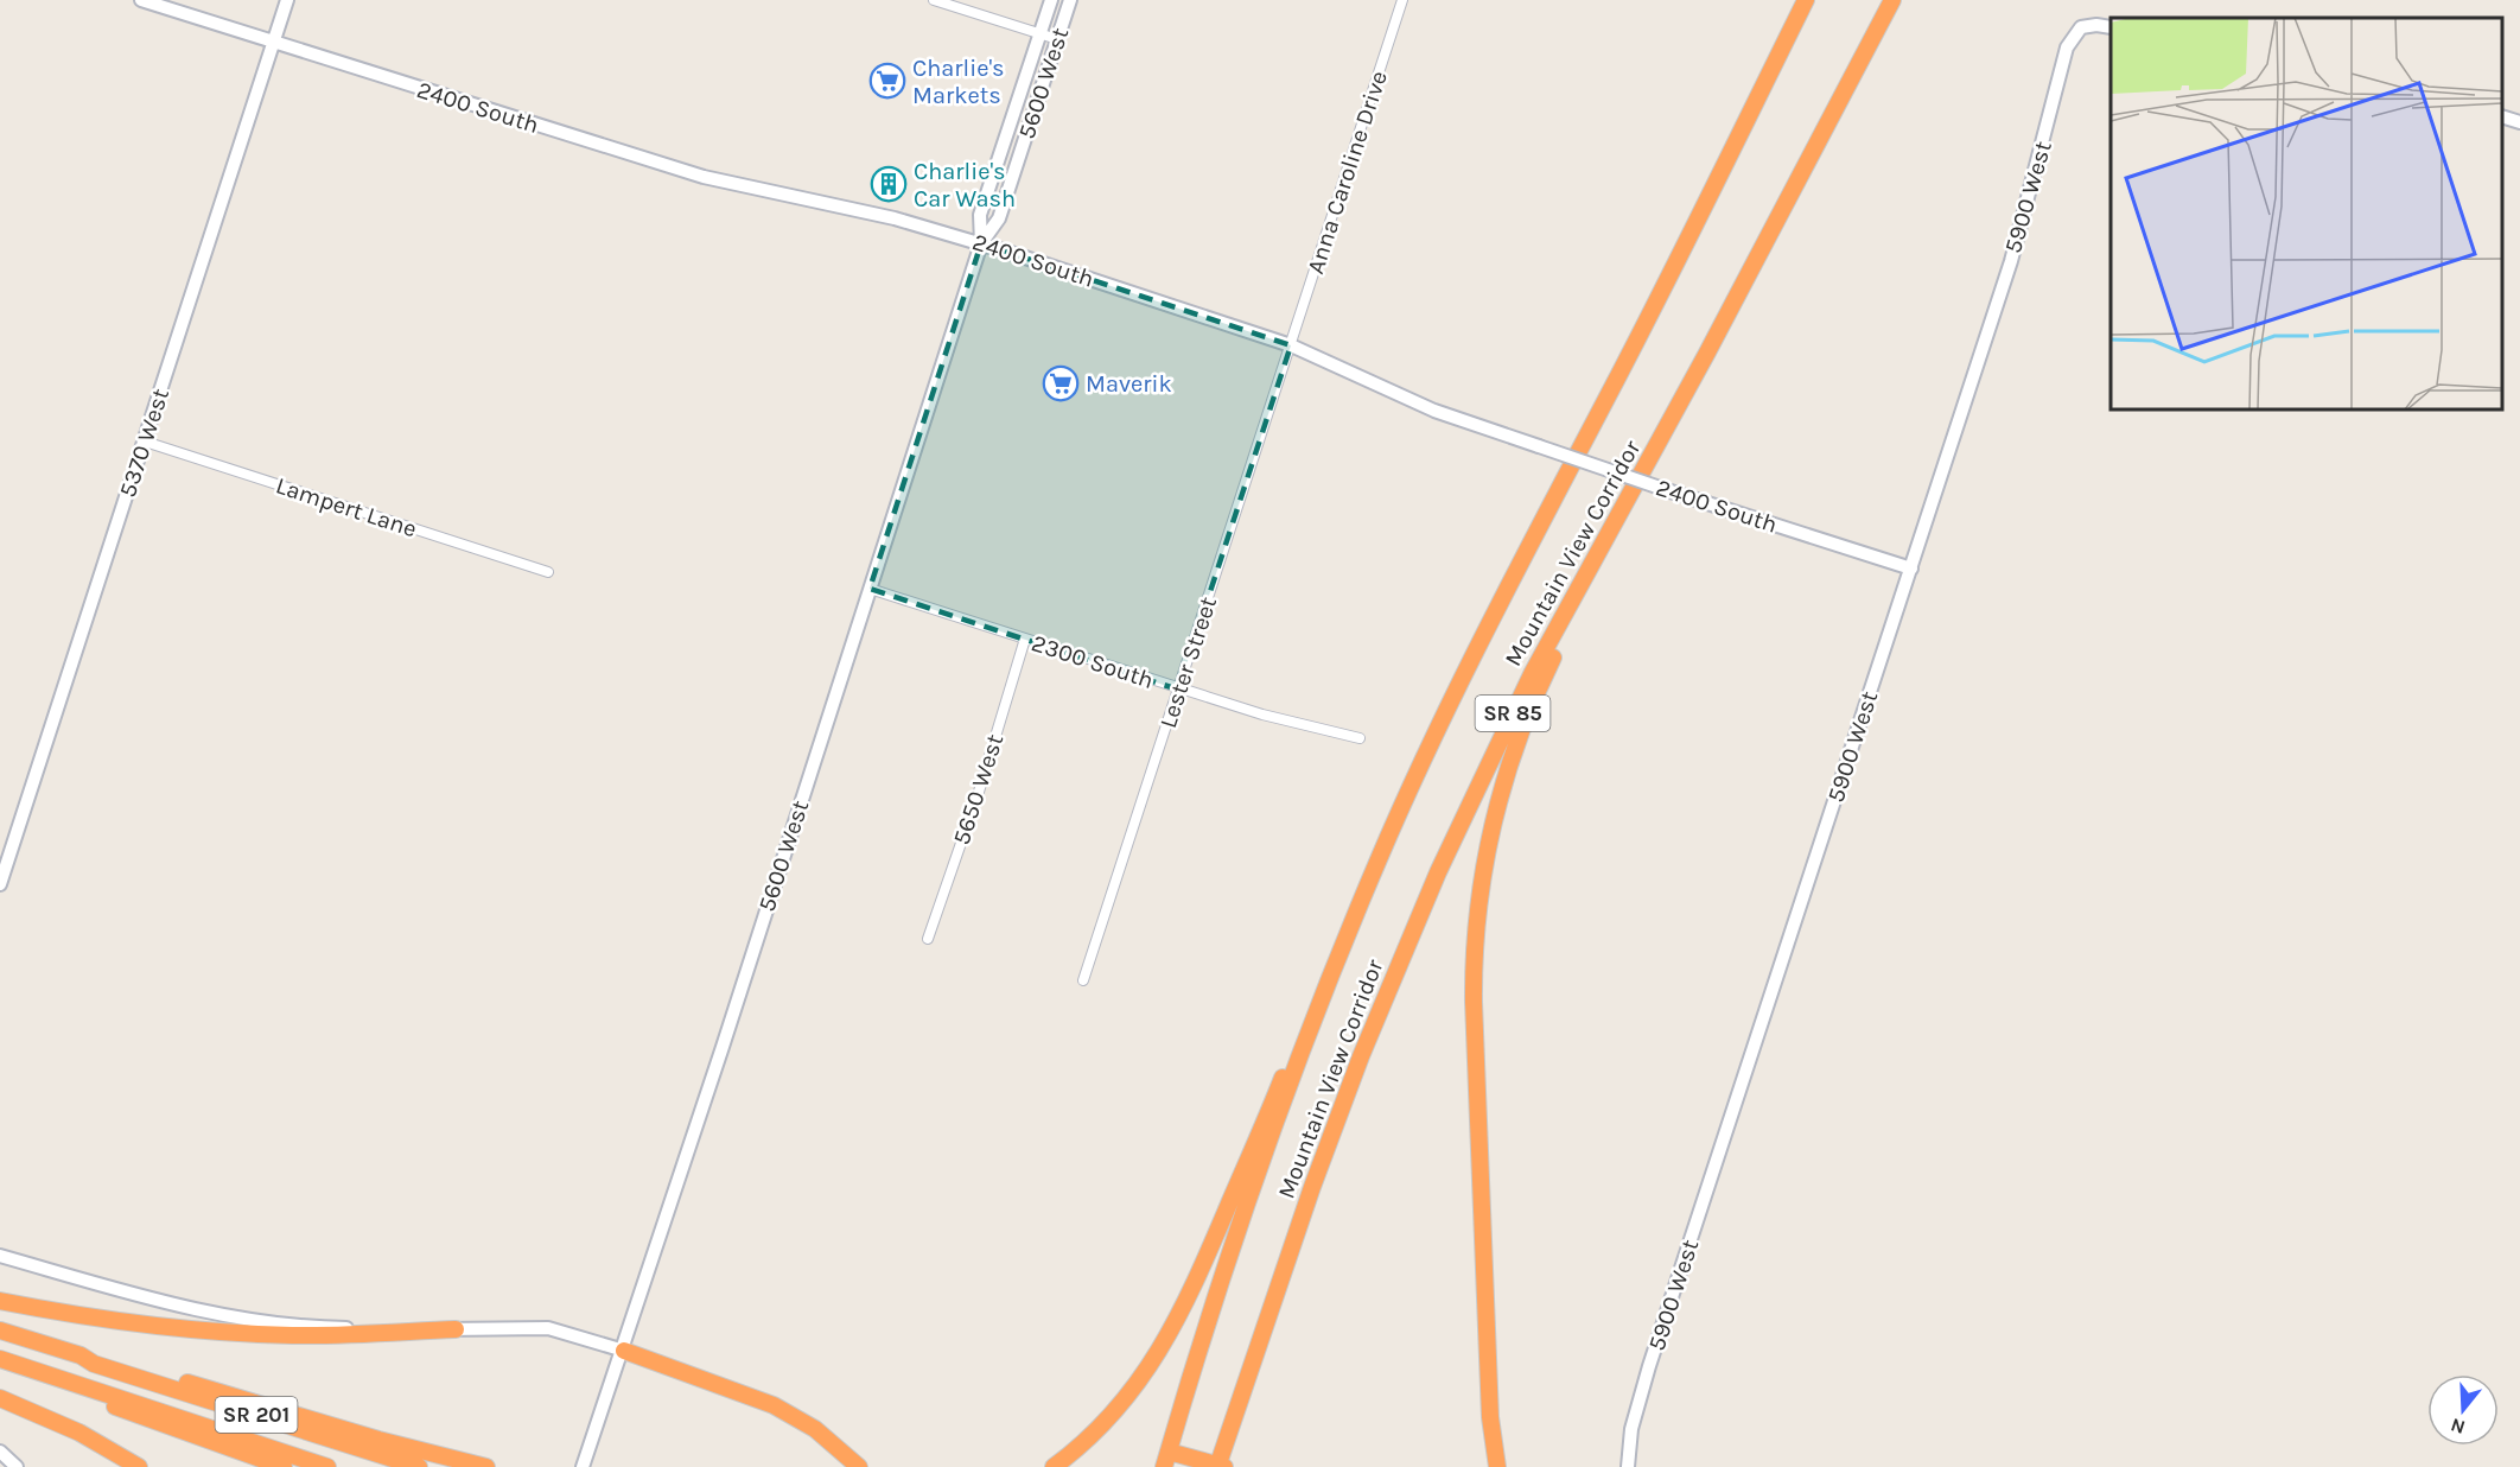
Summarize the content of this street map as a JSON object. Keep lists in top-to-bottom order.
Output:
{
  "streets": {
    "highway": ["Mountain View Corridor", "SR 85", "SR 201"],
    "street": [
      "5600 West",
      "2400 South",
      "Anna Caroline Drive",
      "5900 West",
      "5370 West",
      "Lampert Lane",
      "2300 South",
      "Lester Street",
      "5650 West"
    ]
  },
  "crossings": [
    ["5600 West", "2400 South"],
    ["5600 West", "2300 South"],
    ["2400 South", "Anna Caroline Drive"],
    ["2400 South", "5900 West"],
    ["2400 South", "5370 West"],
    ["2400 South", "Lester Street"],
    ["Anna Caroline Drive", "Lester Street"],
    ["5370 West", "Lampert Lane"],
    ["2300 South", "Lester Street"],
    ["2300 South", "5650 West"]
  ],
  "places": {
    "supermarket": ["Charlie's Markets", "Maverik"],
    "building": ["Charlie's Car Wash"]
  },
  "north": "bottom"
}
